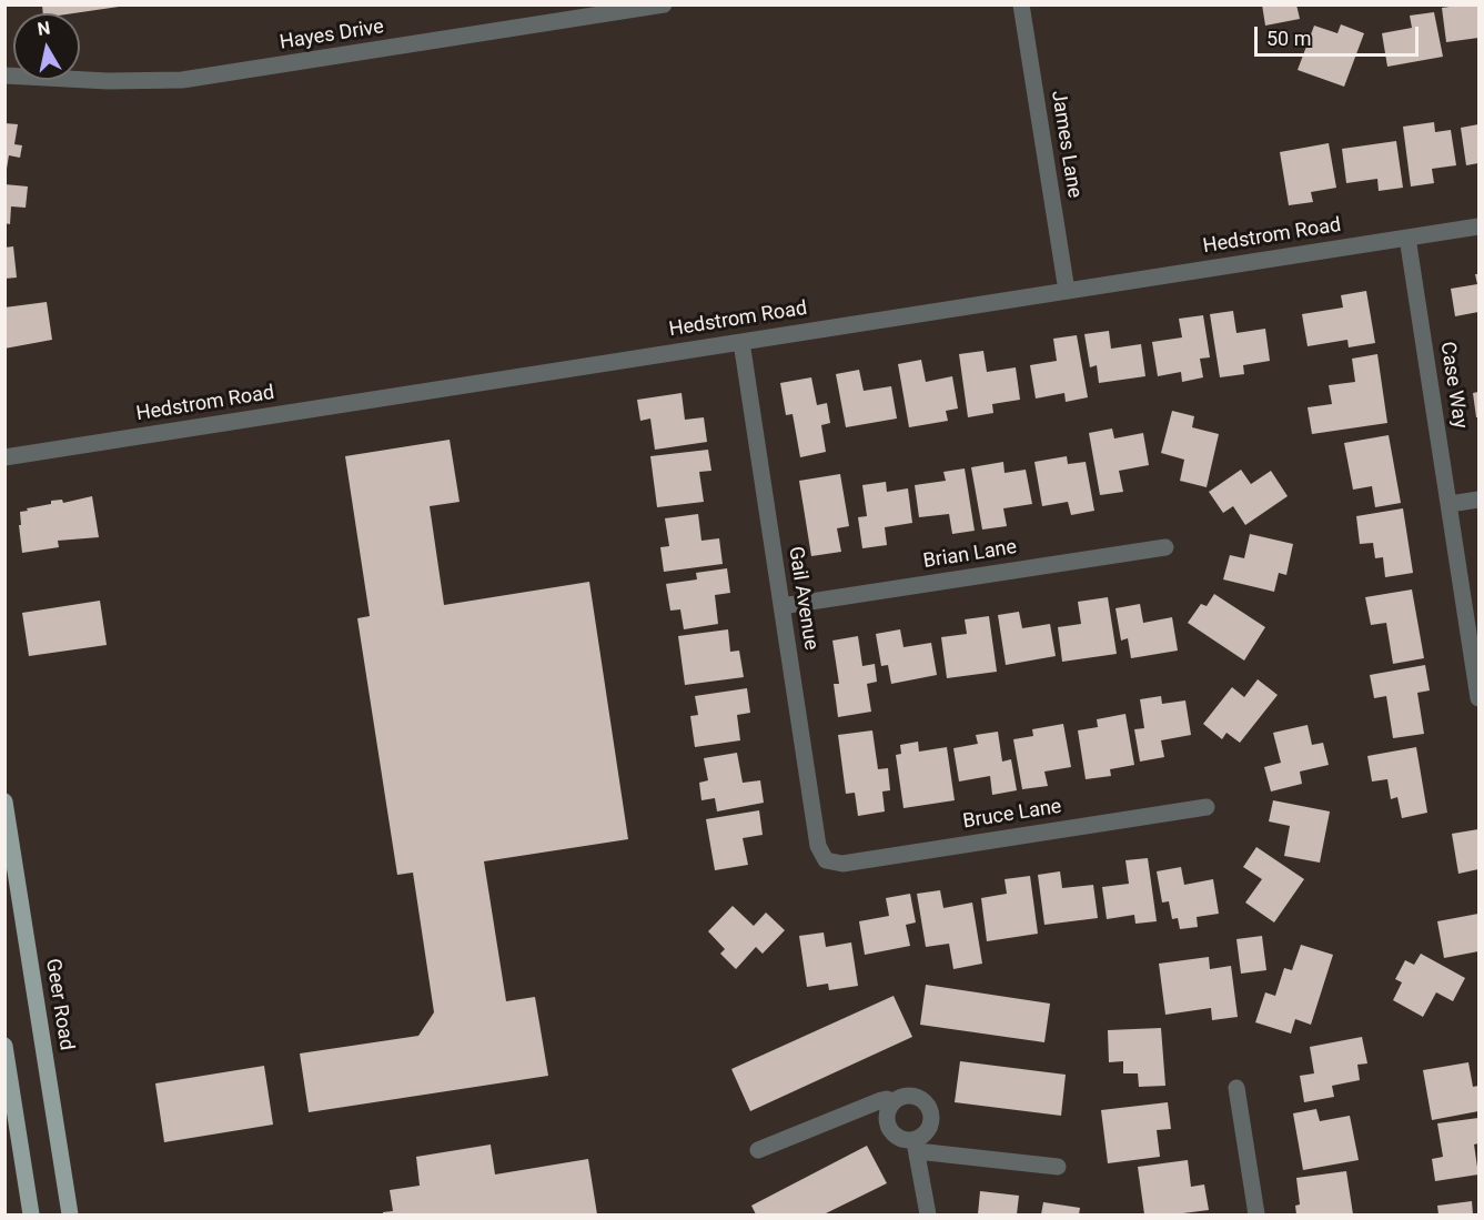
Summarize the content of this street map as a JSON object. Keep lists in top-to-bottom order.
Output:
{
  "streets": {
    "main road": ["Geer Road"],
    "street": [
      "Hayes Drive",
      "James Lane",
      "Hedstrom Road",
      "Case Way",
      "Brian Lane",
      "Gail Avenue",
      "Bruce Lane"
    ]
  },
  "crossings": [
    ["James Lane", "Hedstrom Road"],
    ["Hedstrom Road", "Case Way"],
    ["Hedstrom Road", "Gail Avenue"],
    ["Brian Lane", "Gail Avenue"],
    ["Gail Avenue", "Bruce Lane"]
  ],
  "scale_bar": "50 m",
  "north": "top"
}
